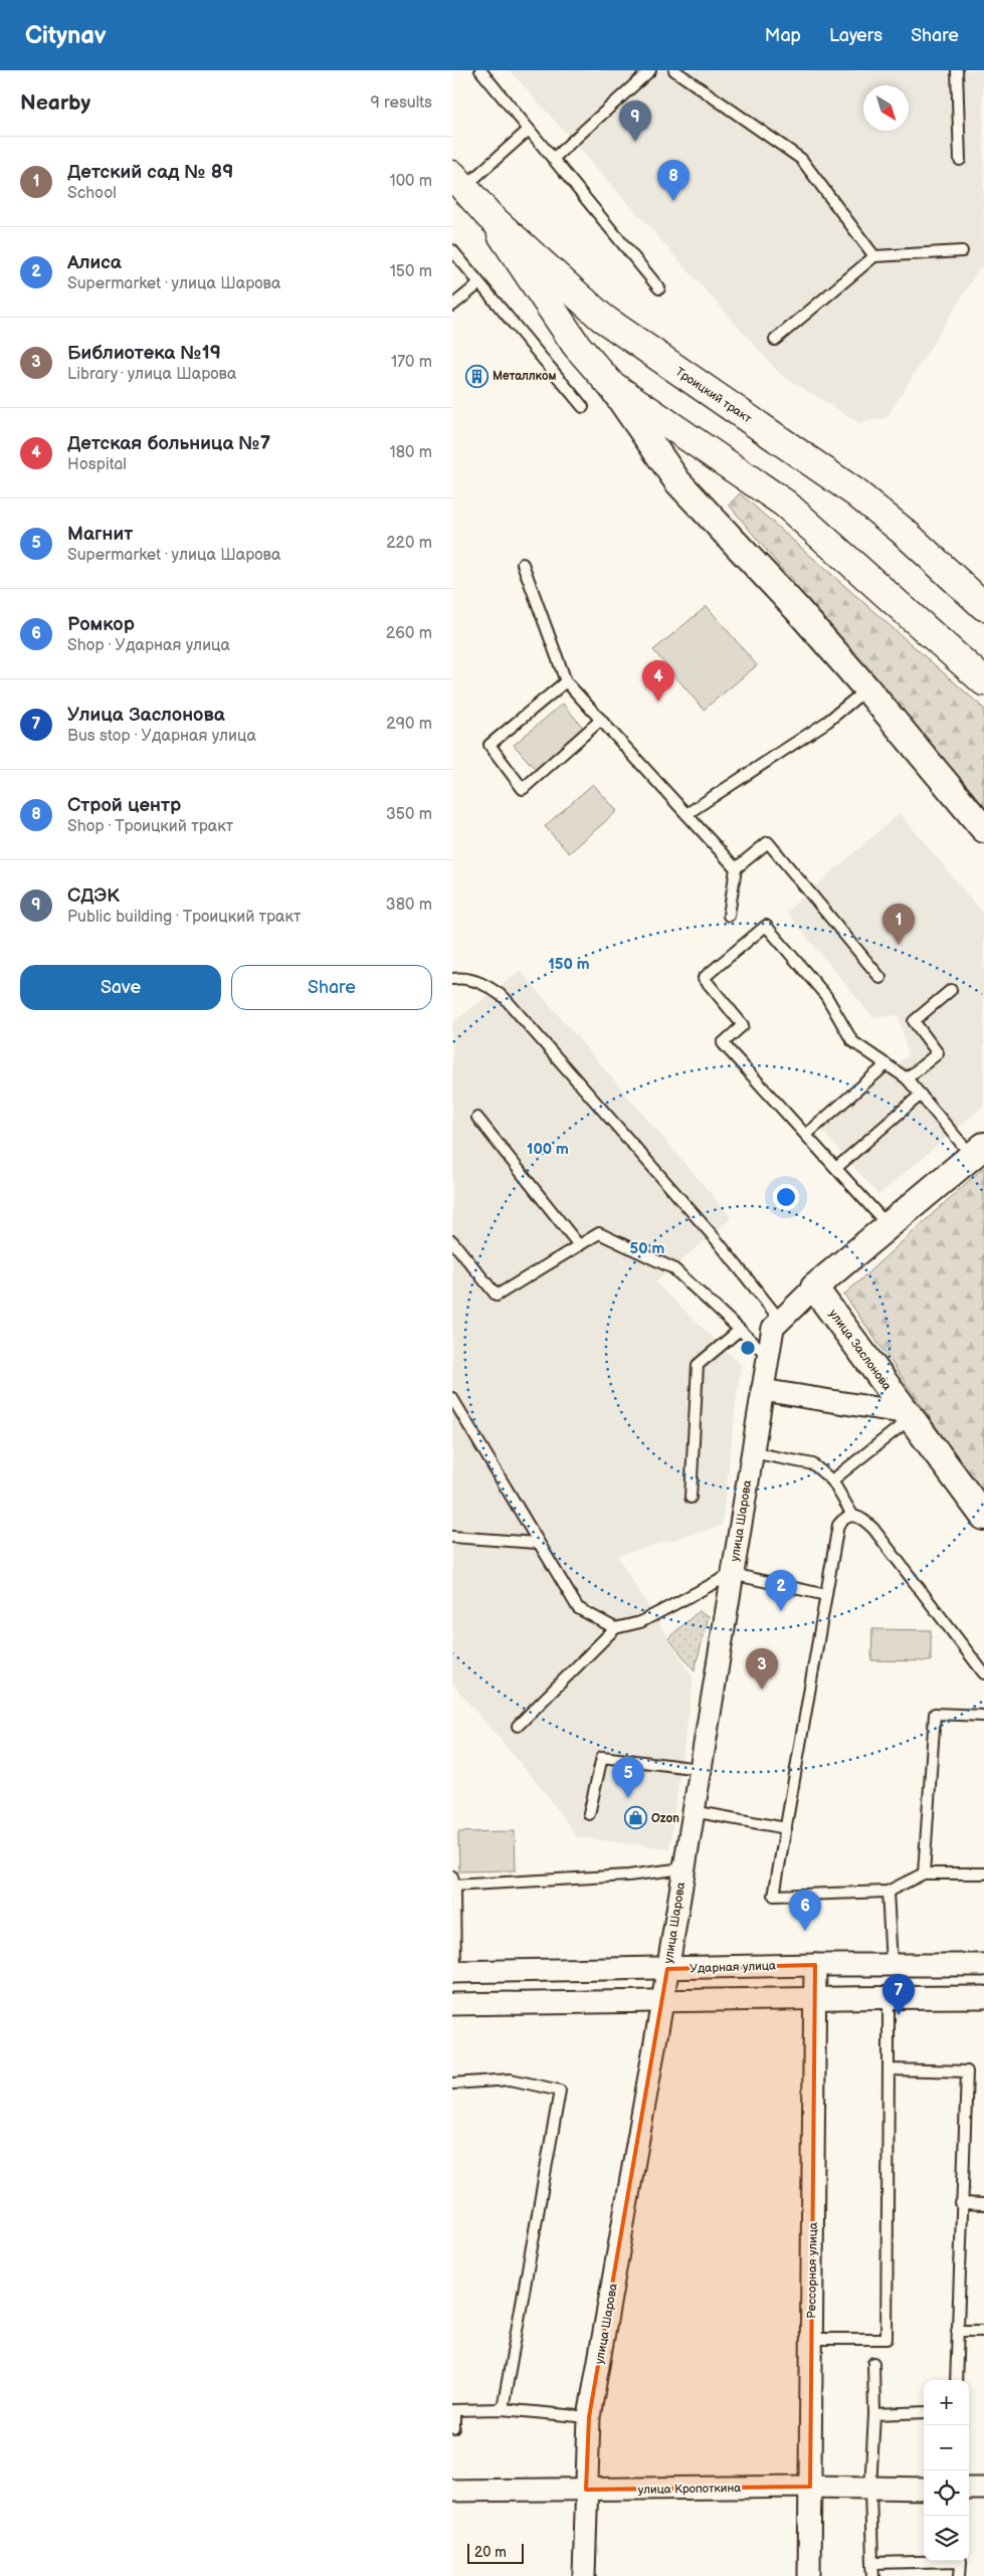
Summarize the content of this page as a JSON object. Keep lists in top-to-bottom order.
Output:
{
  "streets": {
    "main road": ["Троицкий тракт"],
    "street": [
      "улица Заслонова",
      "улица Шарова",
      "Ударная улица",
      "Рессорная улица",
      "улица Кропоткина"
    ]
  },
  "crossings": [
    ["улица Заслонова", "улица Шарова"],
    ["улица Шарова", "Ударная улица"],
    ["улица Шарова", "улица Кропоткина"],
    ["Ударная улица", "Рессорная улица"],
    ["Рессорная улица", "улица Кропоткина"]
  ],
  "places": {
    "building": ["Металлком"],
    "shop": ["Ozon"]
  },
  "scale_bar": "20 m",
  "north": "bottom right",
  "page": {
    "header": "Citynav",
    "nav": ["Map", "Layers", "Share"],
    "heading": ["Nearby", "9 results"],
    "pins": [
      "9",
      "8",
      "4",
      "1",
      "2",
      "3",
      "5",
      "6",
      "7"
    ],
    "list": [
      {
        "mark": "1",
        "name": "Детский сад № 89",
        "note": "School",
        "value": "100 m"
      },
      {
        "mark": "2",
        "name": "Алиса",
        "note": "Supermarket · улица Шарова",
        "value": "150 m"
      },
      {
        "mark": "3",
        "name": "Библиотека №19",
        "note": "Library · улица Шарова",
        "value": "170 m"
      },
      {
        "mark": "4",
        "name": "Детская больница №7",
        "note": "Hospital",
        "value": "180 m"
      },
      {
        "mark": "5",
        "name": "Магнит",
        "note": "Supermarket · улица Шарова",
        "value": "220 m"
      },
      {
        "mark": "6",
        "name": "Ромкор",
        "note": "Shop · Ударная улица",
        "value": "260 m"
      },
      {
        "mark": "7",
        "name": "Улица Заслонова",
        "note": "Bus stop · Ударная улица",
        "value": "290 m"
      },
      {
        "mark": "8",
        "name": "Строй центр",
        "note": "Shop · Троицкий тракт",
        "value": "350 m"
      },
      {
        "mark": "9",
        "name": "СДЭК",
        "note": "Public building · Троицкий тракт",
        "value": "380 m"
      }
    ],
    "buttons": ["Save", "Share"],
    "map_buttons": ["+", "−"],
    "scale": "20 m"
  },
  "rings": ["150 m", "100 m", "50 m"]
}
